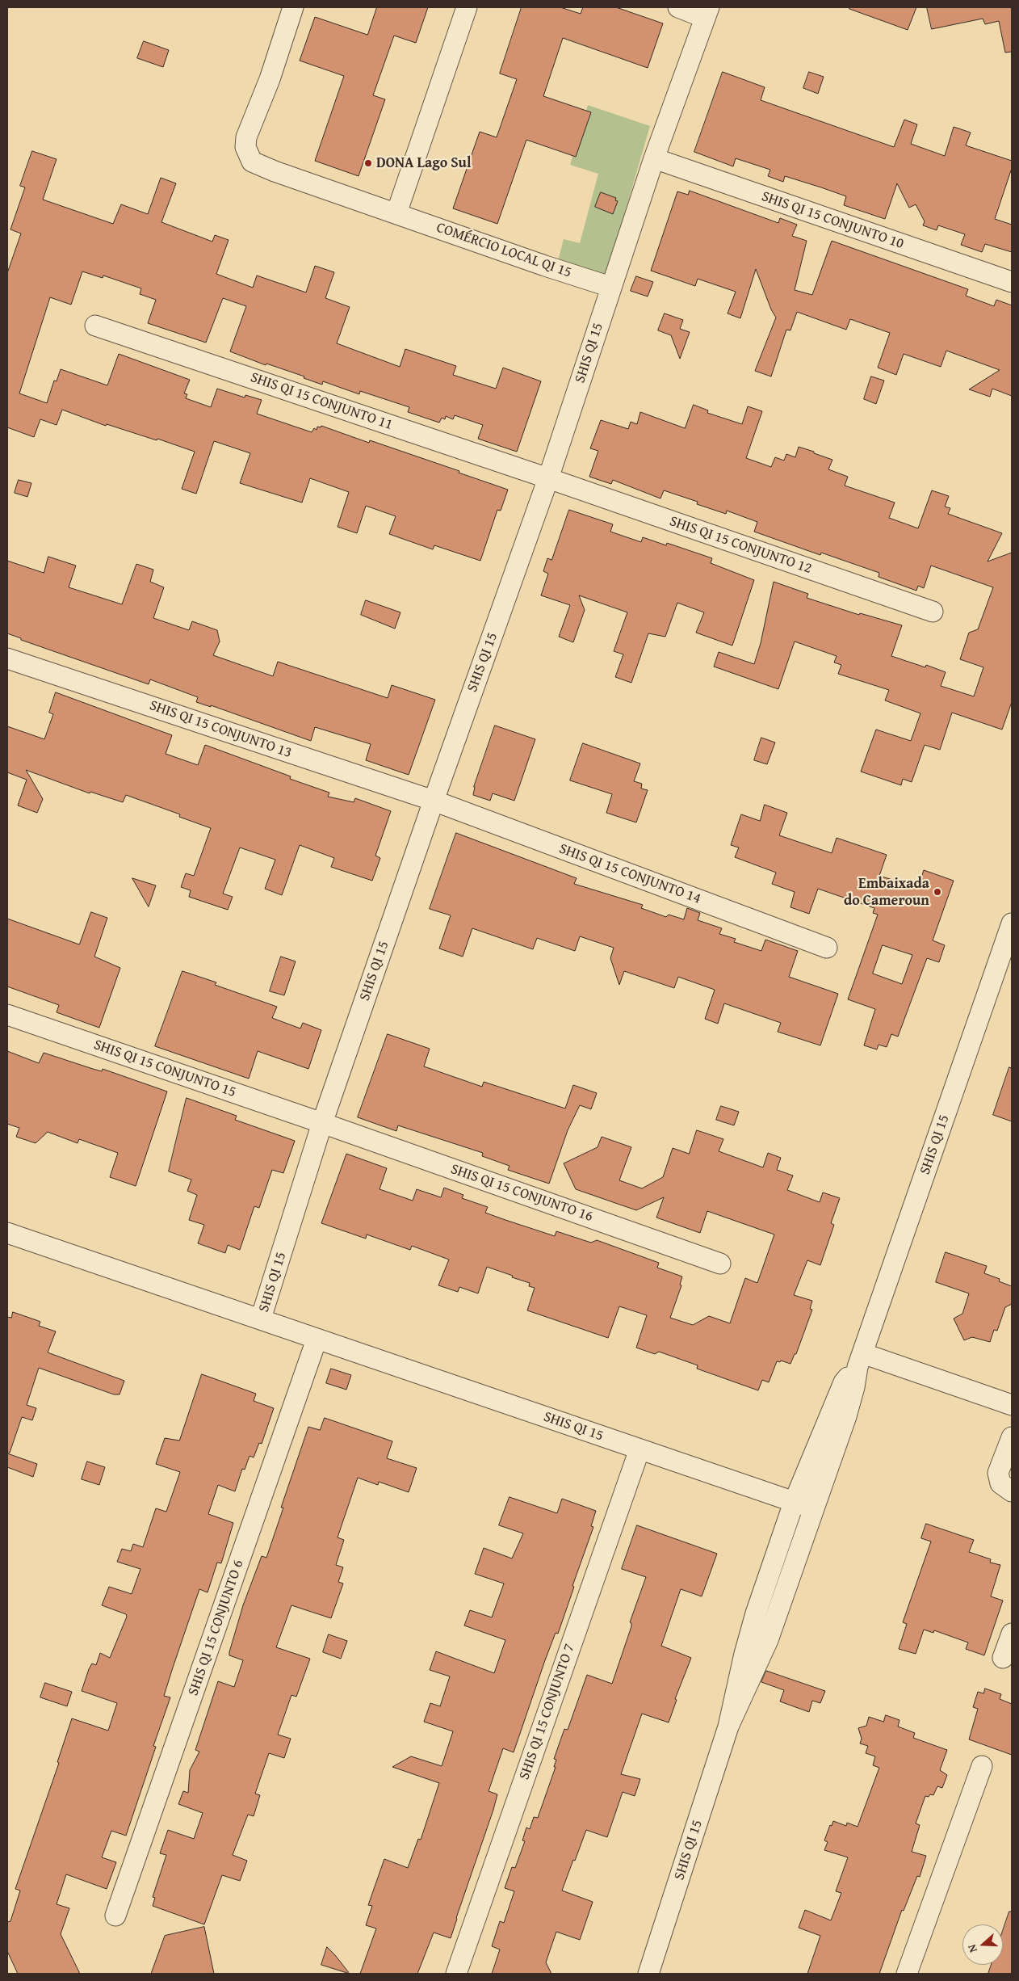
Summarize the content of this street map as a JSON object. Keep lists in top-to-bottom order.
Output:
{
  "streets": {
    "street": [
      "SHIS QI 15 CONJUNTO 10",
      "COMÉRCIO LOCAL QI 15",
      "SHIS QI 15",
      "SHIS QI 15 CONJUNTO 11",
      "SHIS QI 15 CONJUNTO 12",
      "SHIS QI 15 CONJUNTO 13",
      "SHIS QI 15 CONJUNTO 14",
      "SHIS QI 15 CONJUNTO 15",
      "SHIS QI 15 CONJUNTO 16",
      "SHIS QI 15 CONJUNTO 6",
      "SHIS QI 15 CONJUNTO 7"
    ]
  },
  "crossings": [
    ["SHIS QI 15 CONJUNTO 10", "SHIS QI 15"],
    ["COMÉRCIO LOCAL QI 15", "SHIS QI 15"],
    ["SHIS QI 15", "SHIS QI 15 CONJUNTO 11"],
    ["SHIS QI 15", "SHIS QI 15 CONJUNTO 12"],
    ["SHIS QI 15", "SHIS QI 15 CONJUNTO 13"],
    ["SHIS QI 15", "SHIS QI 15 CONJUNTO 14"],
    ["SHIS QI 15", "SHIS QI 15 CONJUNTO 15"],
    ["SHIS QI 15", "SHIS QI 15 CONJUNTO 16"],
    ["SHIS QI 15", "SHIS QI 15 CONJUNTO 6"],
    ["SHIS QI 15", "SHIS QI 15 CONJUNTO 7"],
    ["SHIS QI 15 CONJUNTO 11", "SHIS QI 15 CONJUNTO 12"],
    ["SHIS QI 15 CONJUNTO 13", "SHIS QI 15 CONJUNTO 14"],
    ["SHIS QI 15 CONJUNTO 15", "SHIS QI 15 CONJUNTO 16"]
  ],
  "places": ["DONA Lago Sul", "Embaixada do Cameroun"],
  "north": "left"
}
